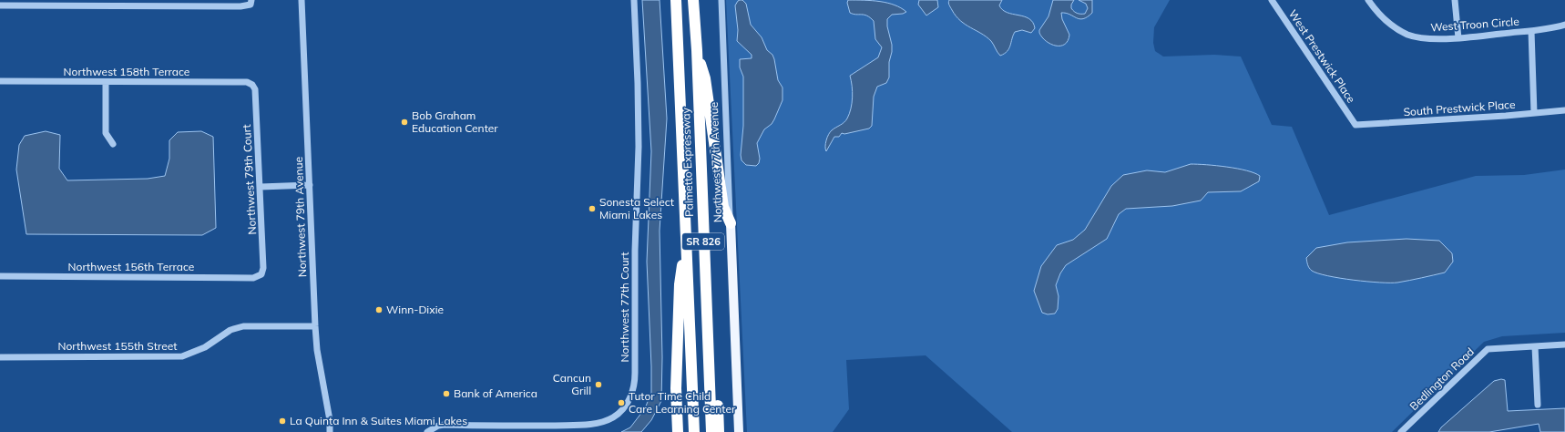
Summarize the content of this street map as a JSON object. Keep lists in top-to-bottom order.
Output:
{
  "streets": {
    "highway": ["Palmetto Expressway", "SR 826"],
    "main road": ["Northwest 77th Avenue"],
    "street": [
      "West Troon Circle",
      "West Prestwick Place",
      "Northwest 158th Terrace",
      "South Prestwick Place",
      "Northwest 79th Court",
      "Northwest 79th Avenue",
      "Northwest 156th Terrace",
      "Northwest 77th Court",
      "Northwest 155th Street",
      "Bedlington Road"
    ]
  },
  "crossings": [
    ["West Prestwick Place", "South Prestwick Place"],
    ["Northwest 158th Terrace", "Northwest 79th Court"],
    ["Northwest 79th Court", "Northwest 156th Terrace"],
    ["Northwest 79th Avenue", "Northwest 155th Street"]
  ],
  "places": [
    "Bob Graham Education Center",
    "Sonesta Select Miami Lakes",
    "Winn-Dixie",
    "Cancun Grill",
    "Bank of America",
    "Tutor Time Child Care Learning Center",
    "La Quinta Inn & Suites Miami Lakes"
  ]
}
